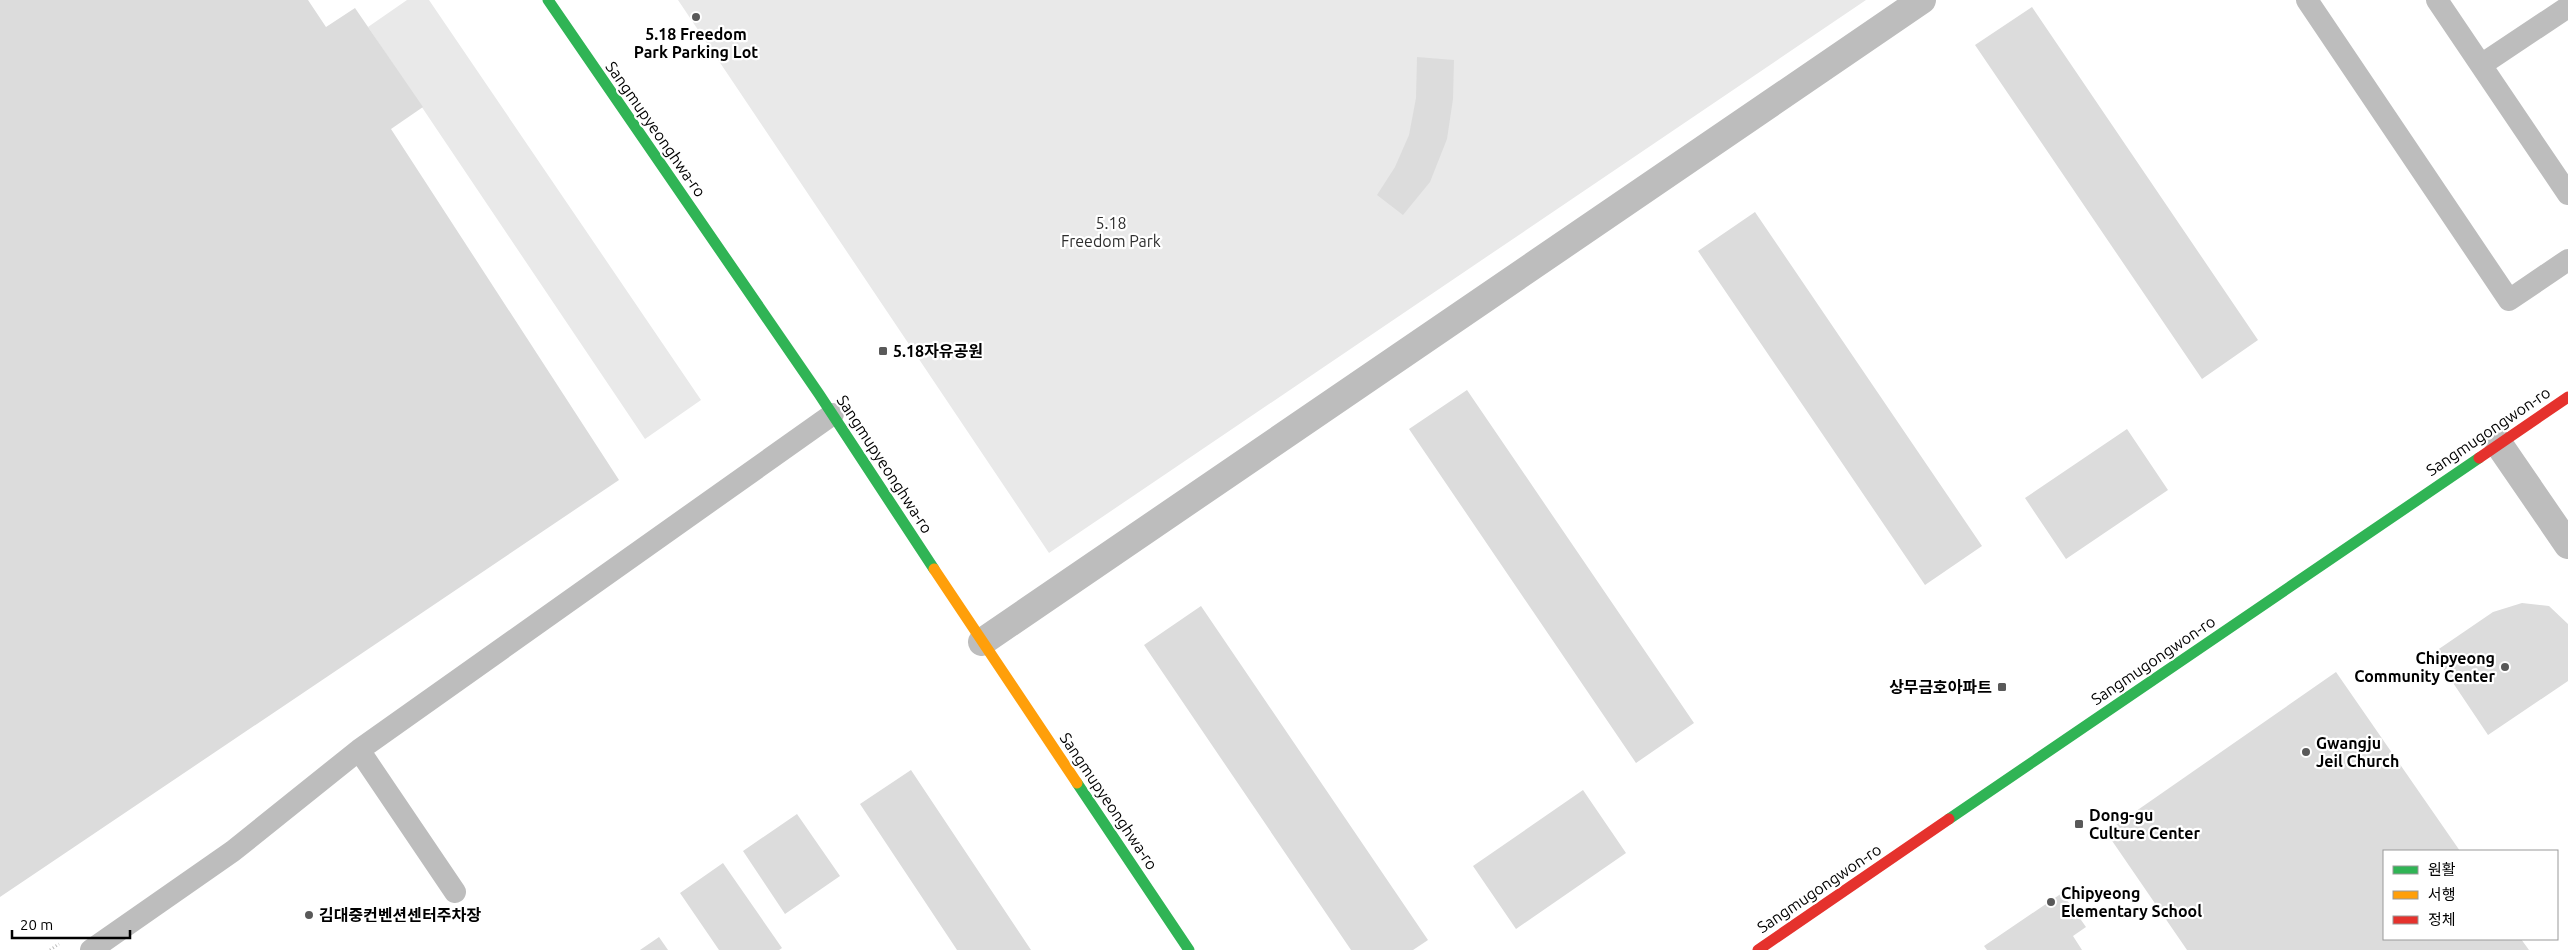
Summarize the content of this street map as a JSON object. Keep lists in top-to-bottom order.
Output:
{
  "streets": {
    "street": ["Sangmupyeonghwa-ro", "Sangmugongwon-ro"]
  },
  "parks": ["5.18 Freedom Park"],
  "places": {
    "other": [
      "5.18 Freedom Park Parking Lot",
      "Chipyeong Community Center",
      "Gwangju Jeil Church",
      "Chipyeong Elementary School",
      "김대중컨벤션센터주차장"
    ],
    "transit": ["5.18자유공원", "상무금호아파트", "Dong-gu Culture Center"]
  },
  "legend": ["원활", "서행", "정체"],
  "scale_bar": "20 m"
}
